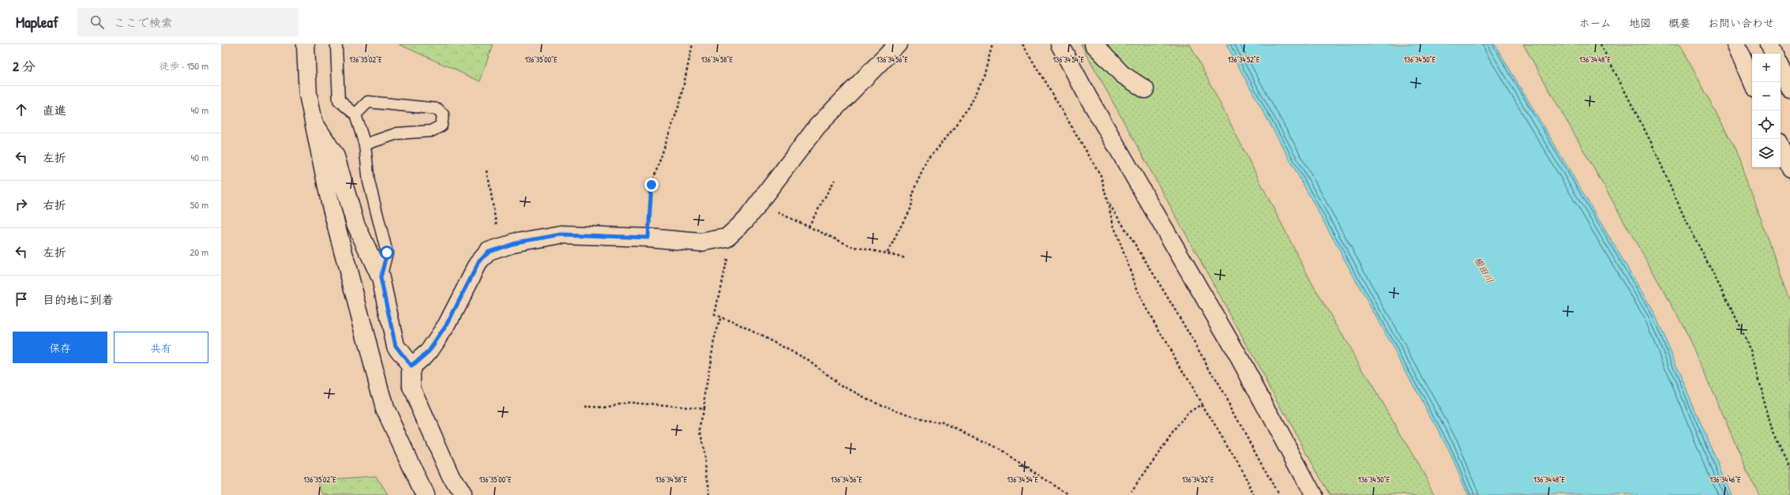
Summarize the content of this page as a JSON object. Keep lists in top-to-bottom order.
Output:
{
  "water": ["櫛田川"],
  "page": {
    "header": "Mapleaf",
    "search": "ここで検索",
    "nav": [
      "ホーム",
      "地図",
      "概要",
      "お問い合わせ"
    ],
    "heading": ["2 分", "徒歩 · 150 m"],
    "map_buttons": ["+", "−"],
    "list": [
      ["直進", "40 m"],
      ["左折", "40 m"],
      ["右折", "50 m"],
      ["左折", "20 m"],
      "目的地に到着"
    ],
    "buttons": ["保存", "共有"]
  },
  "coordinates": [
    "136°35'02\"E",
    "136°35'00\"E",
    "136°34'58\"E",
    "136°34'56\"E",
    "136°34'54\"E",
    "136°34'52\"E",
    "136°34'50\"E",
    "136°34'48\"E",
    "136°34'46\"E"
  ]
}
